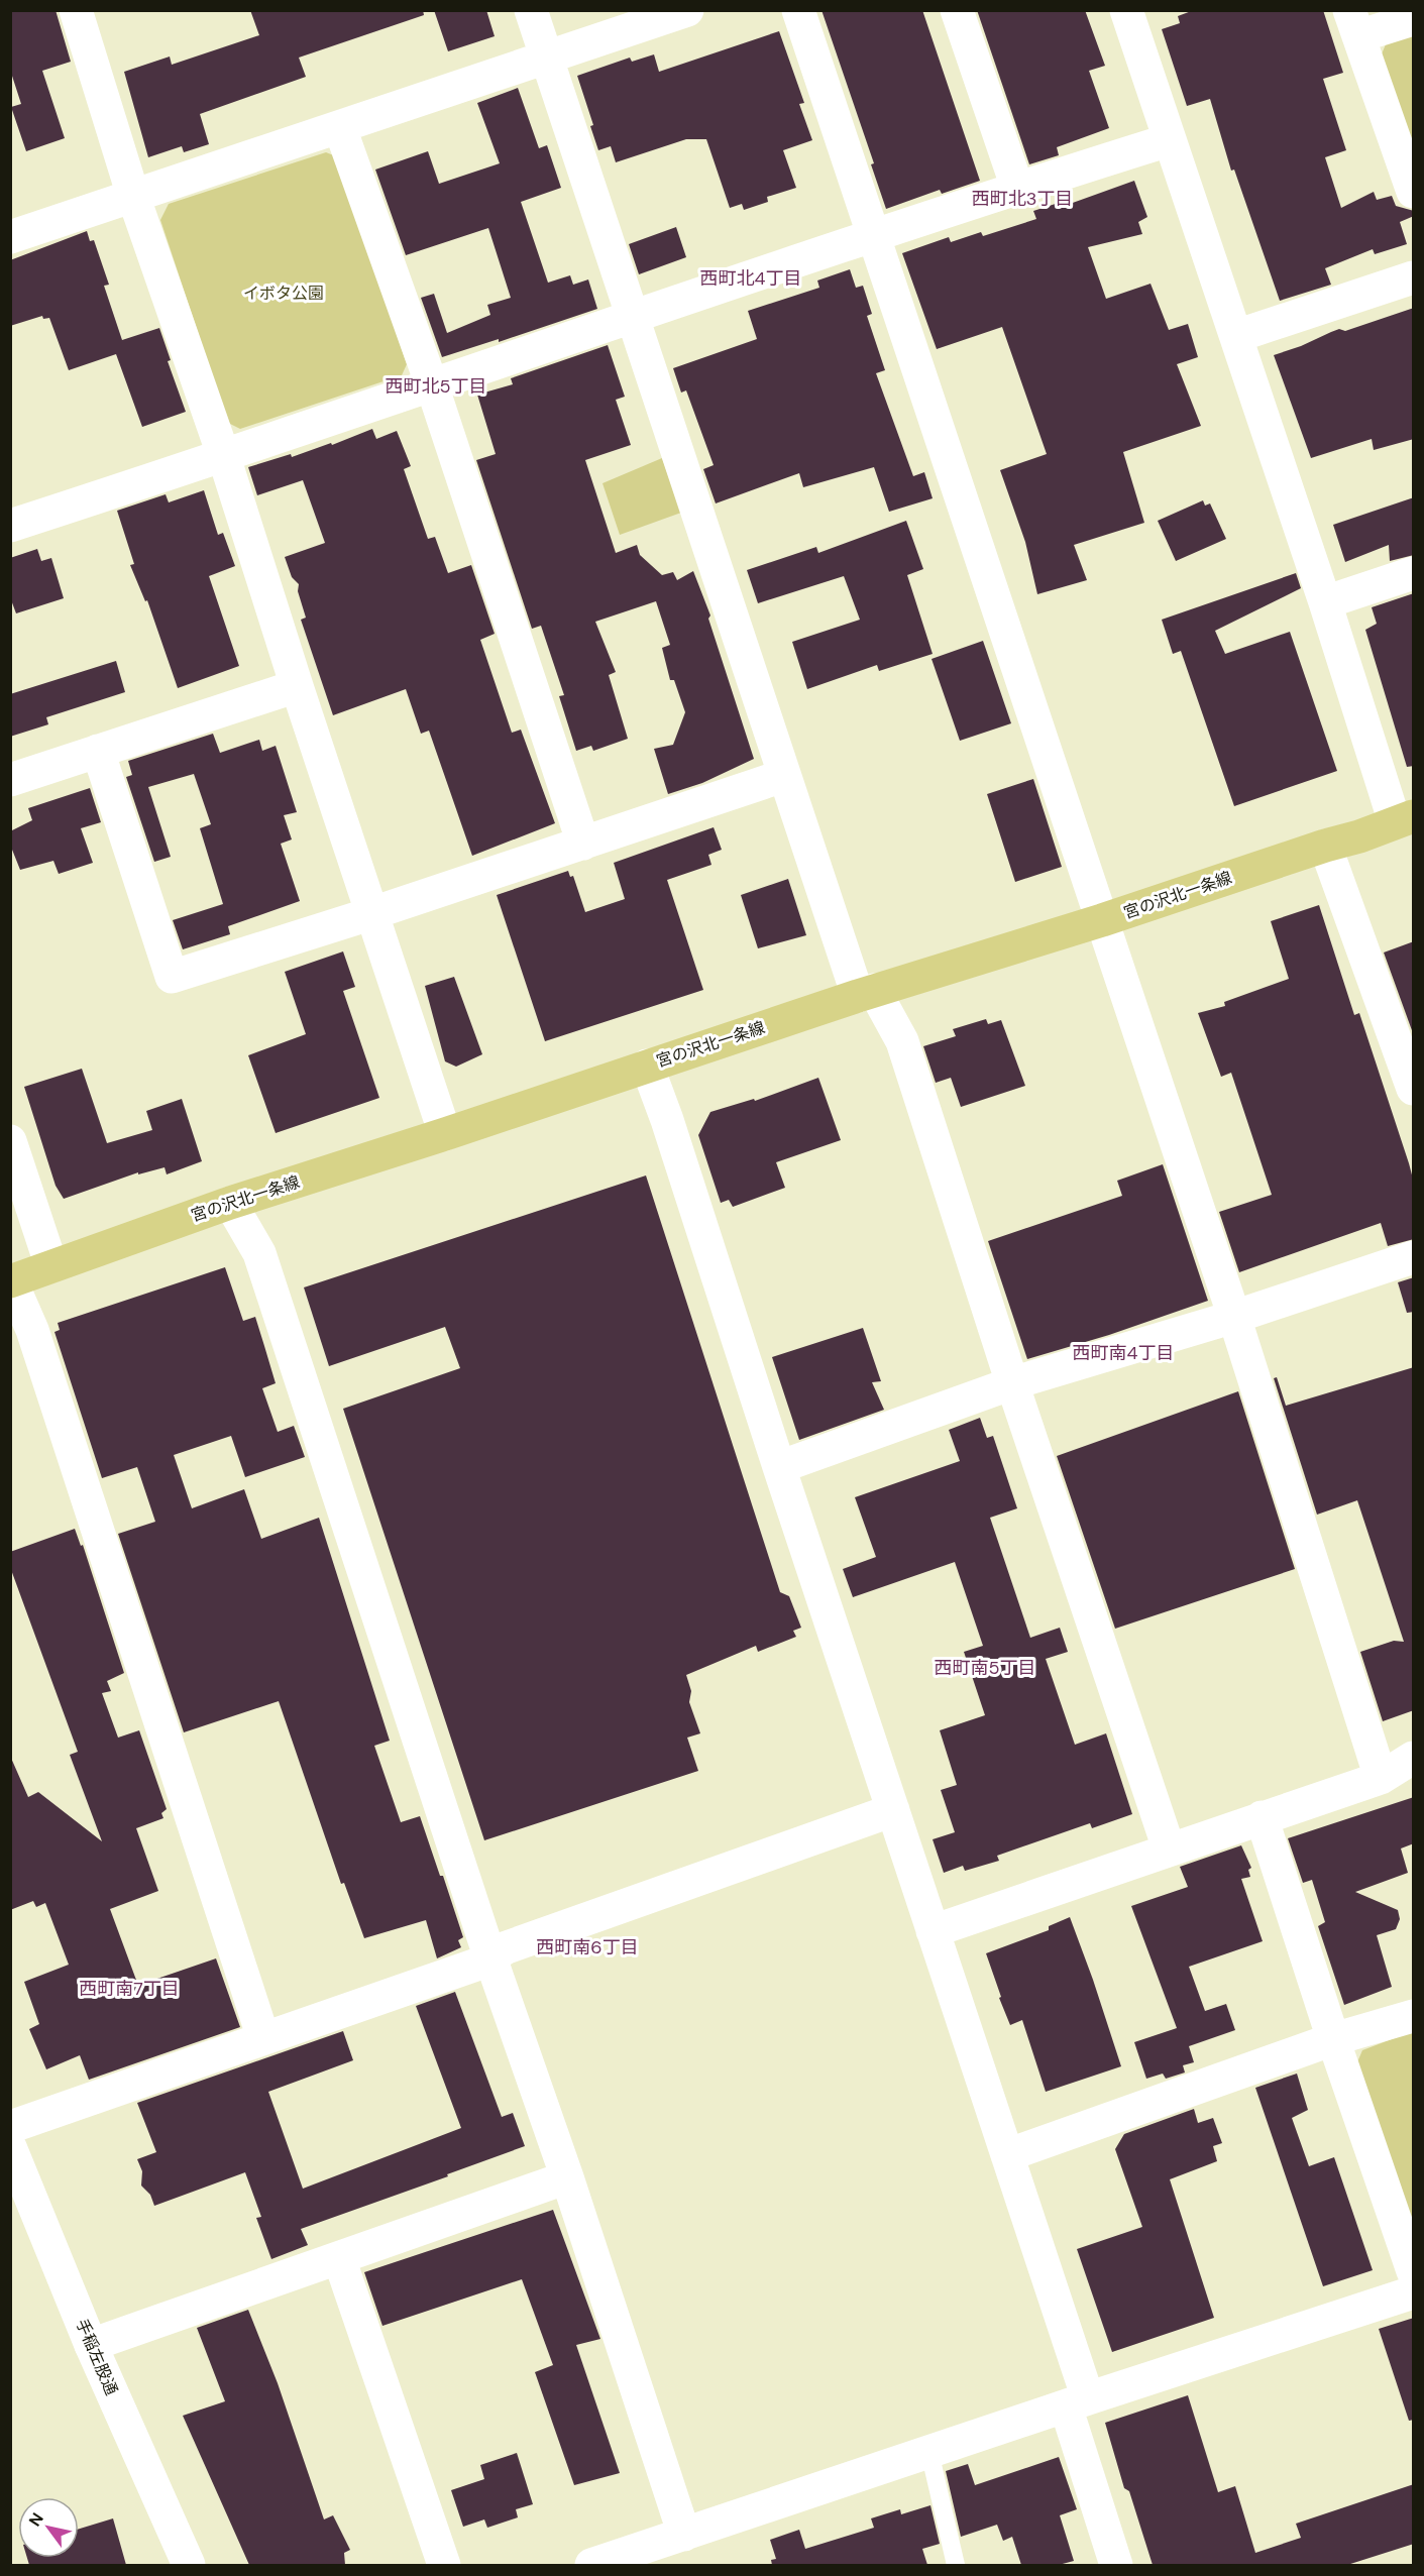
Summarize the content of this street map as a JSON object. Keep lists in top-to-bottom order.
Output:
{
  "streets": {
    "main road": ["宮の沢北一条線"],
    "street": ["手稲左股通"]
  },
  "districts": [
    "西町北3丁目",
    "西町北4丁目",
    "西町北5丁目",
    "西町南4丁目",
    "西町南5丁目",
    "西町南6丁目",
    "西町南7丁目"
  ],
  "parks": ["イボタ公園"],
  "north": "top left"
}
